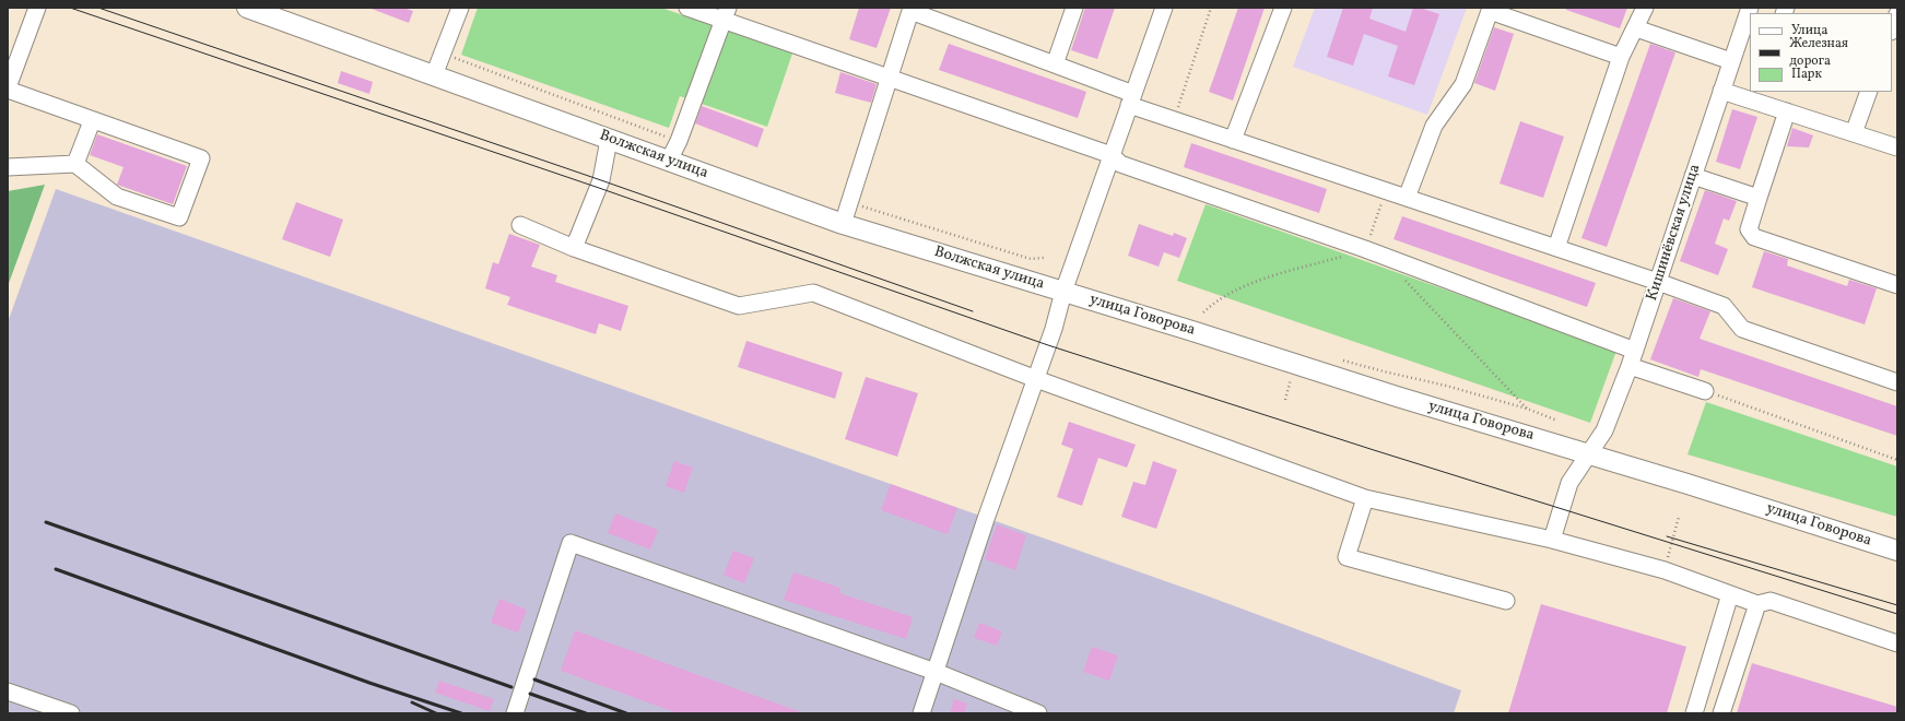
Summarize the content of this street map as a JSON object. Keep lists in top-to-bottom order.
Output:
{
  "streets": {
    "main road": ["Волжская улица", "улица Говорова"],
    "street": ["Кишинёвская улица"]
  },
  "crossings": [
    ["Волжская улица", "улица Говорова"],
    ["Кишинёвская улица", "улица Говорова"]
  ],
  "legend": ["Улица", "Железная дорога", "Парк"]
}
